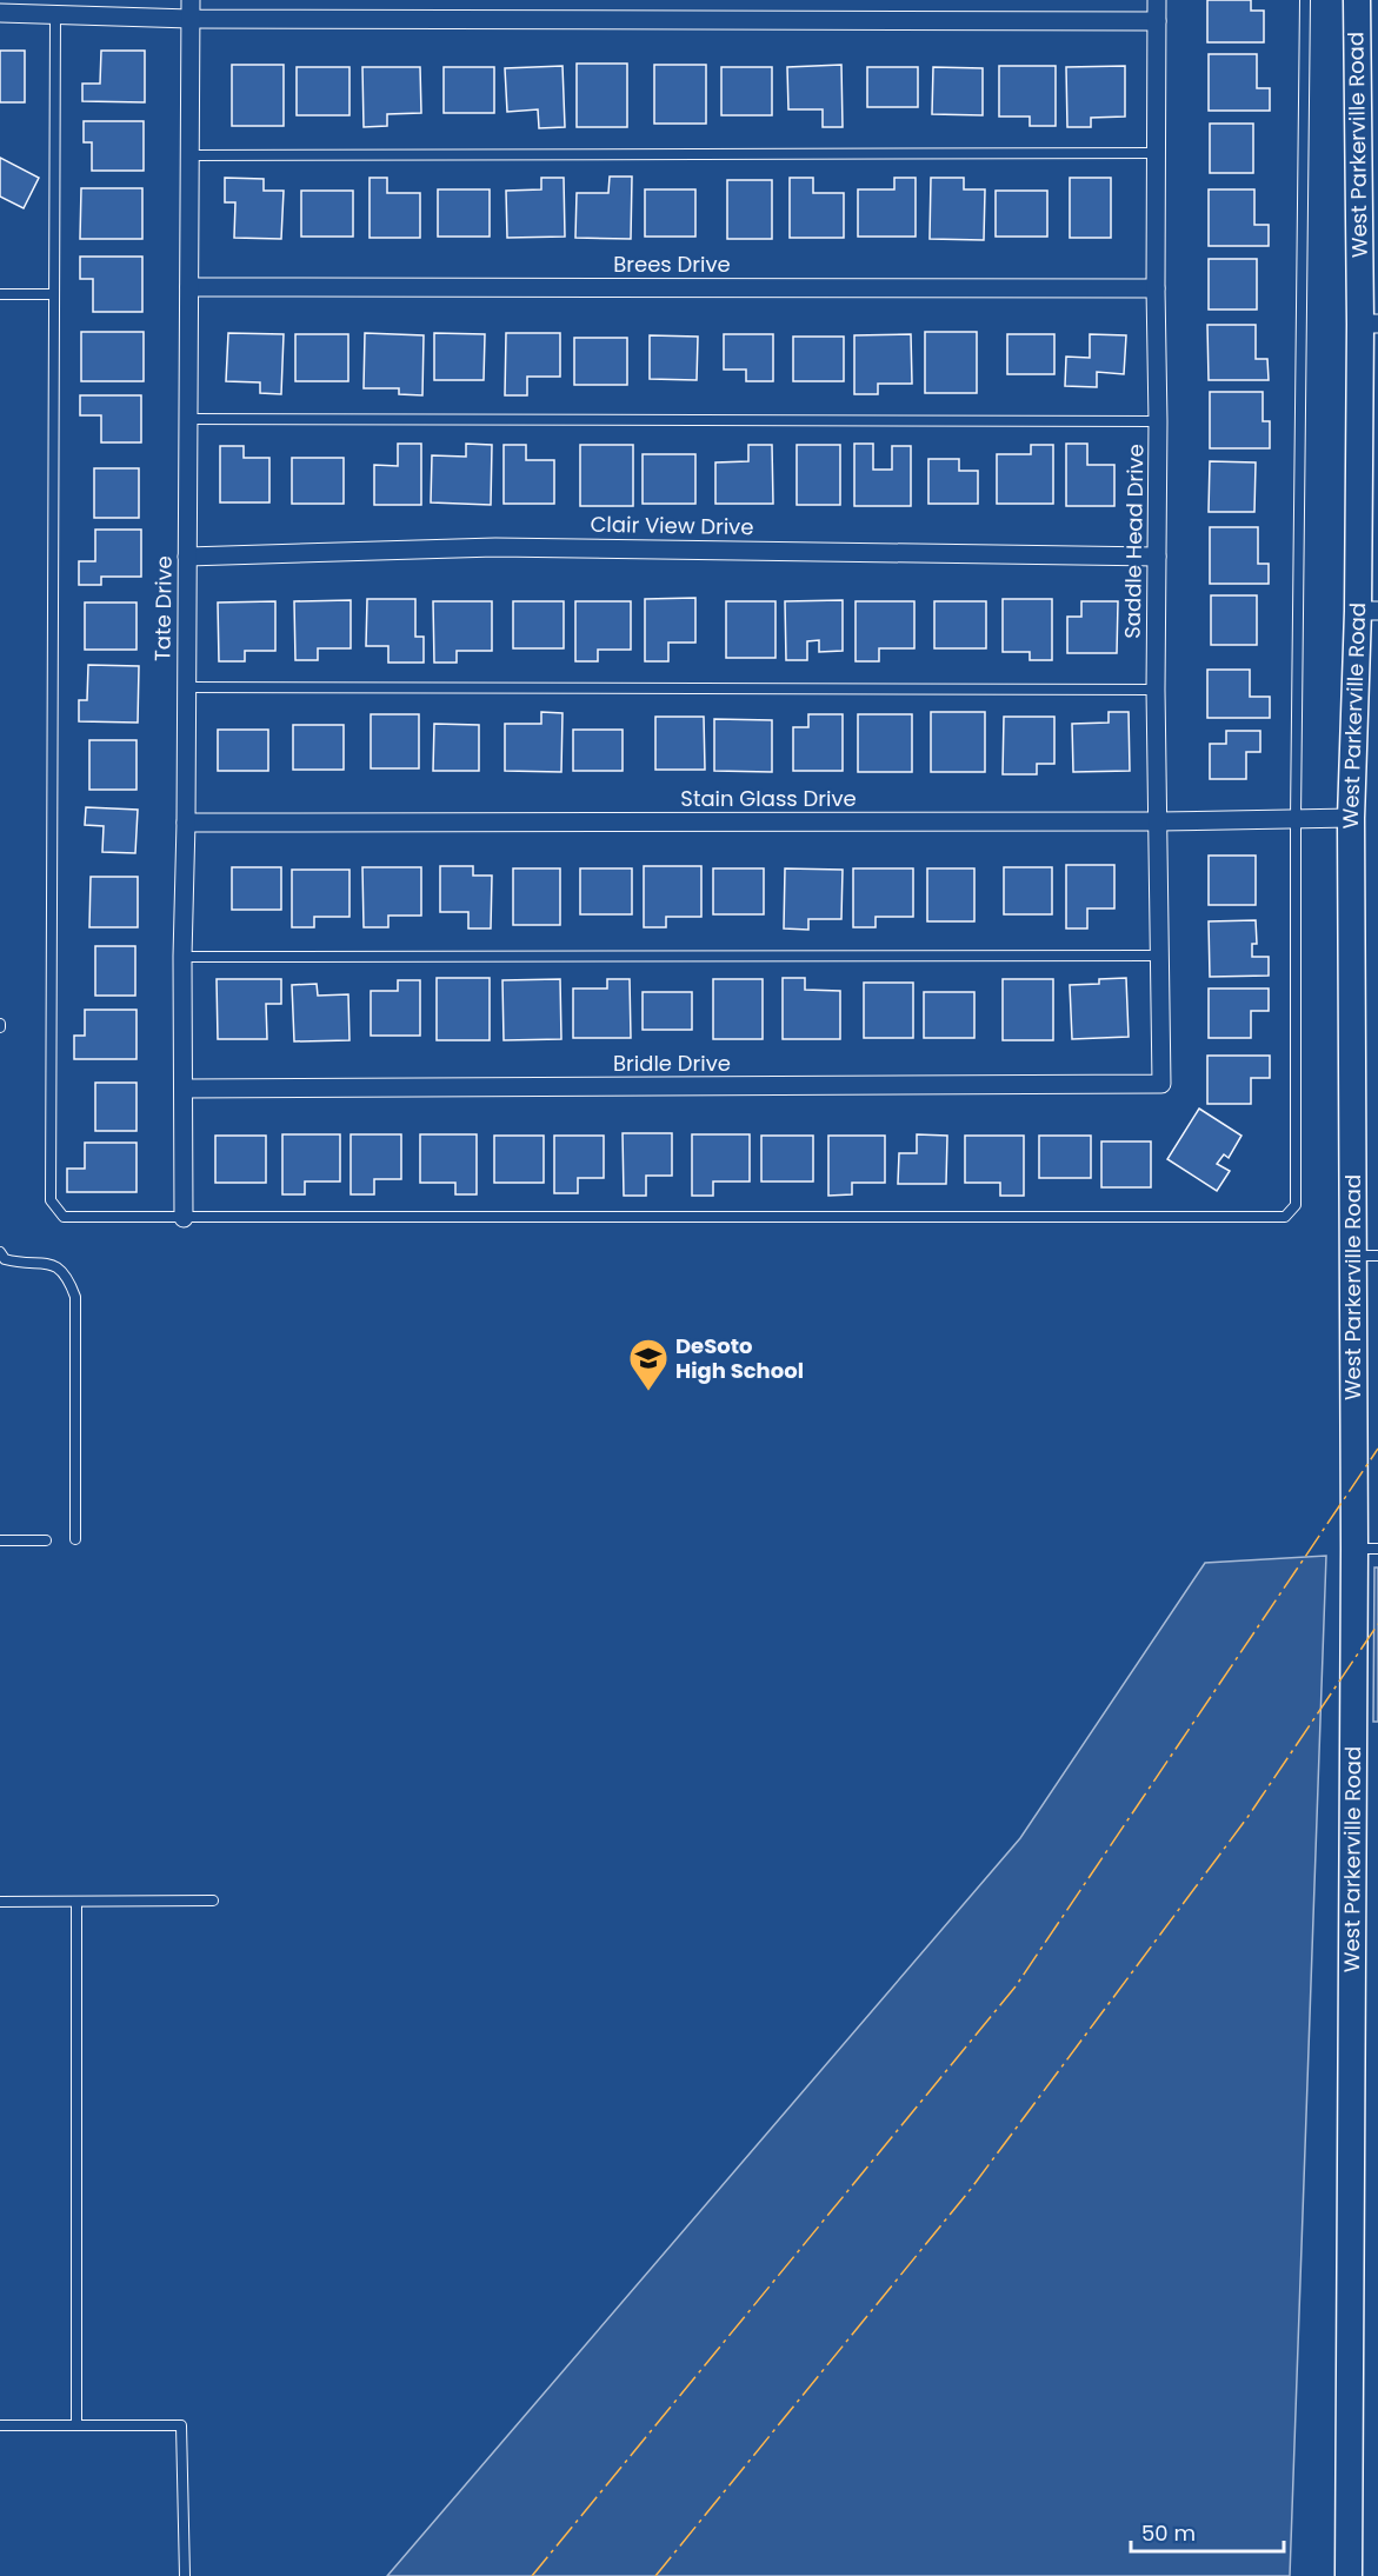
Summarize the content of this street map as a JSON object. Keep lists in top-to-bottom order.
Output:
{
  "streets": {
    "main road": ["West Parkerville Road"],
    "street": [
      "Brees Drive",
      "Clair View Drive",
      "Saddle Head Drive",
      "Tate Drive",
      "Stain Glass Drive",
      "Bridle Drive"
    ]
  },
  "crossings": [
    ["West Parkerville Road", "Stain Glass Drive"],
    ["Brees Drive", "Saddle Head Drive"],
    ["Brees Drive", "Tate Drive"],
    ["Clair View Drive", "Saddle Head Drive"],
    ["Clair View Drive", "Tate Drive"],
    ["Saddle Head Drive", "Stain Glass Drive"],
    ["Saddle Head Drive", "Bridle Drive"],
    ["Tate Drive", "Stain Glass Drive"],
    ["Tate Drive", "Bridle Drive"]
  ],
  "places": {
    "school or university": ["DeSoto High School"]
  },
  "scale_bar": "50 m"
}
